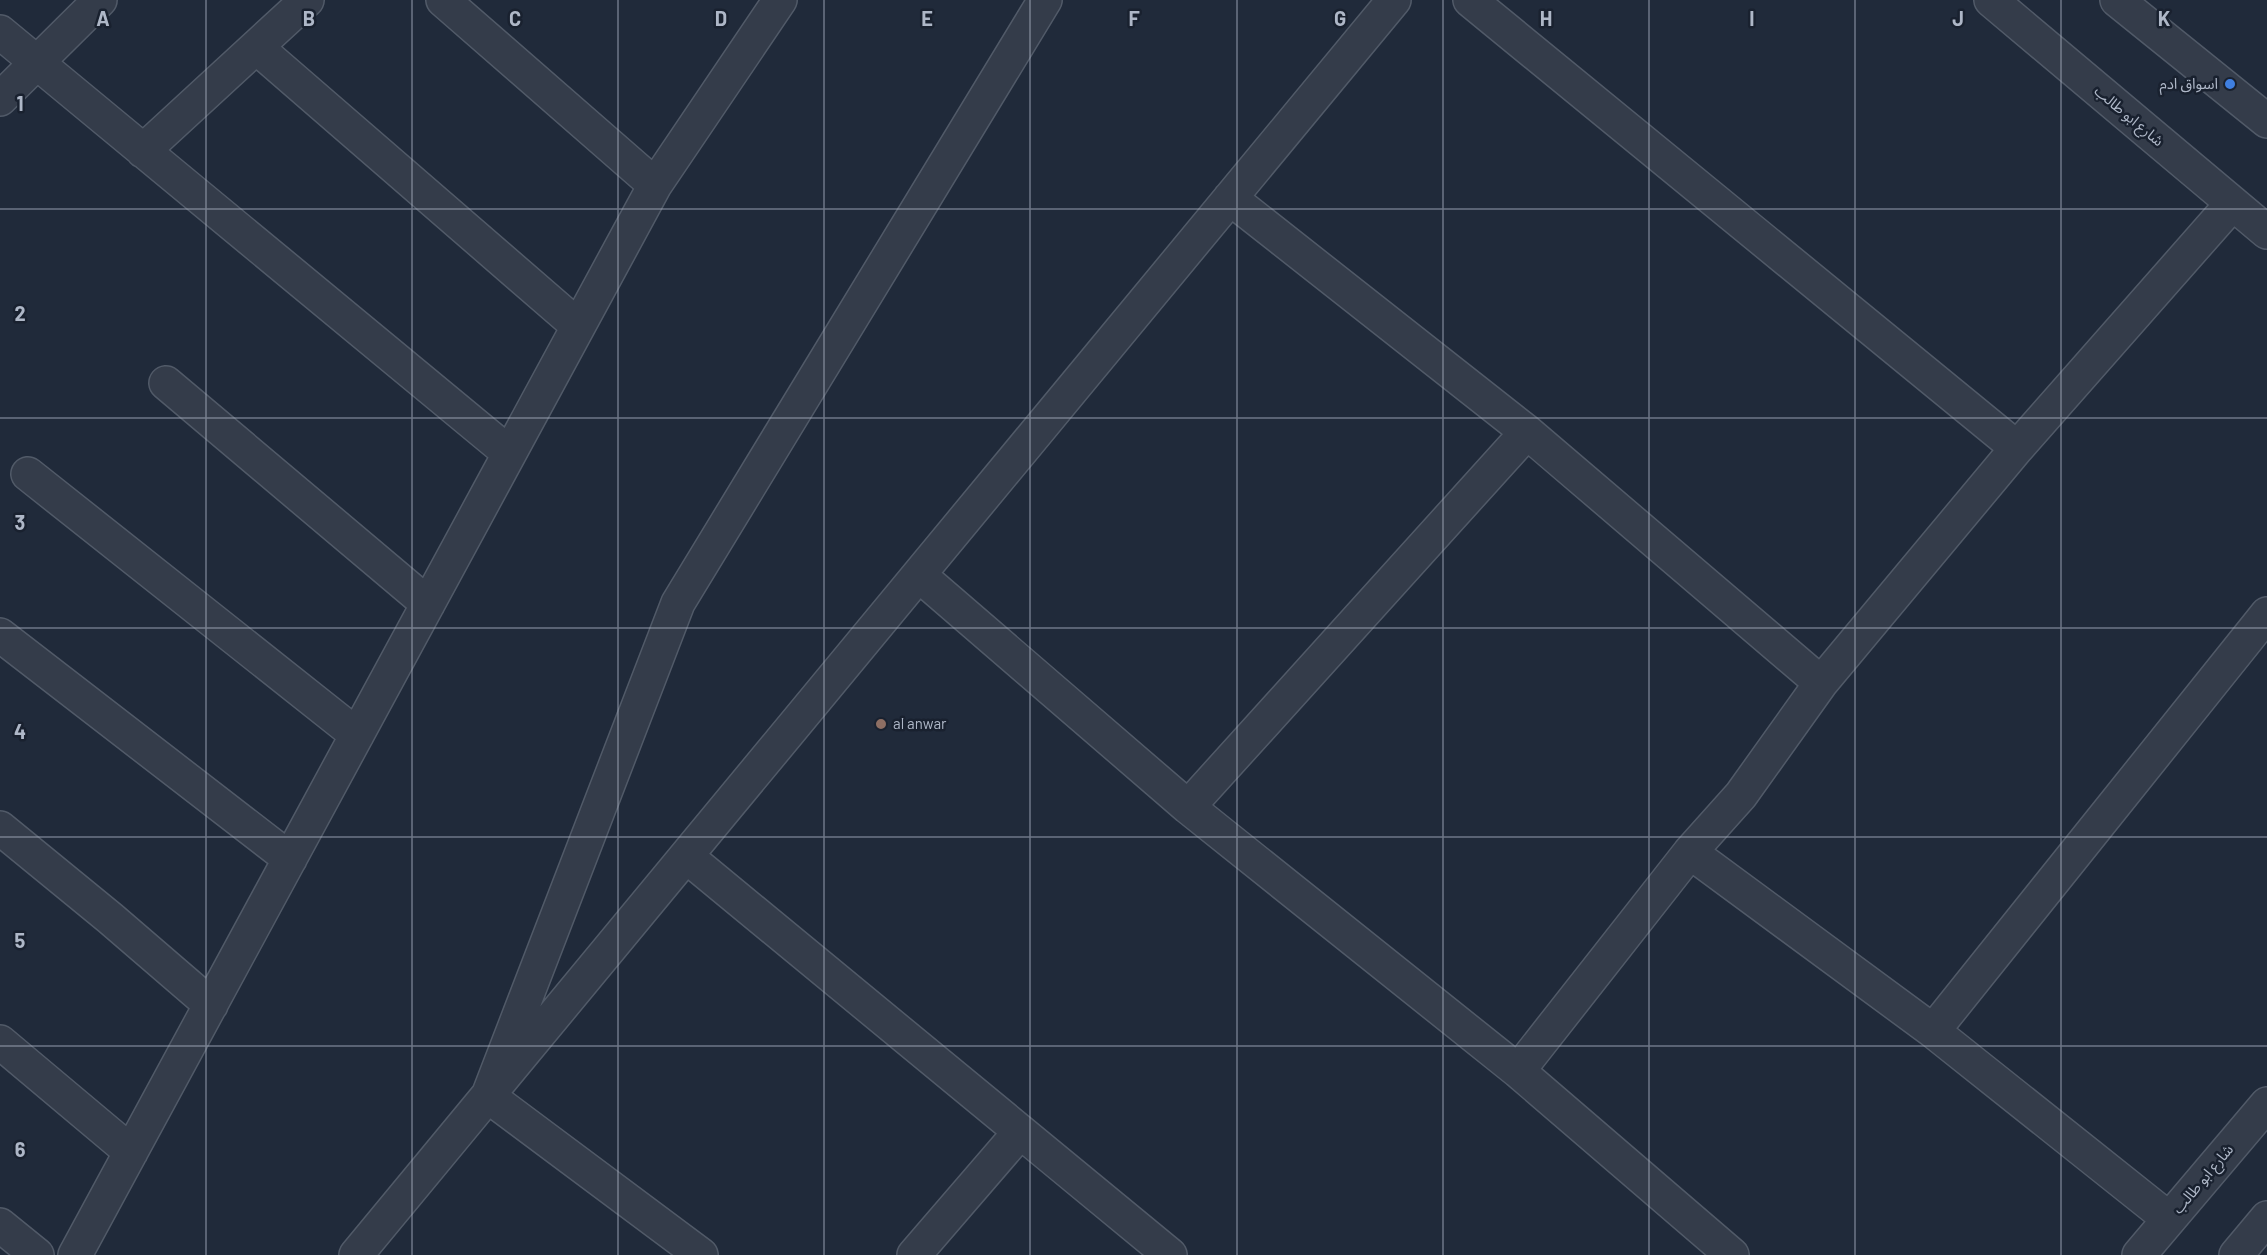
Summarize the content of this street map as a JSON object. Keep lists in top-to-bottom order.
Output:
{
  "streets": {
    "street": ["شارع ابو طالب"]
  },
  "places": ["اسواق ادم", "al anwar"],
  "grid": {
    "columns": [
      "A",
      "B",
      "C",
      "D",
      "E",
      "F",
      "G",
      "H",
      "I",
      "J",
      "K"
    ],
    "rows": [
      "1",
      "2",
      "3",
      "4",
      "5",
      "6"
    ]
  }
}
